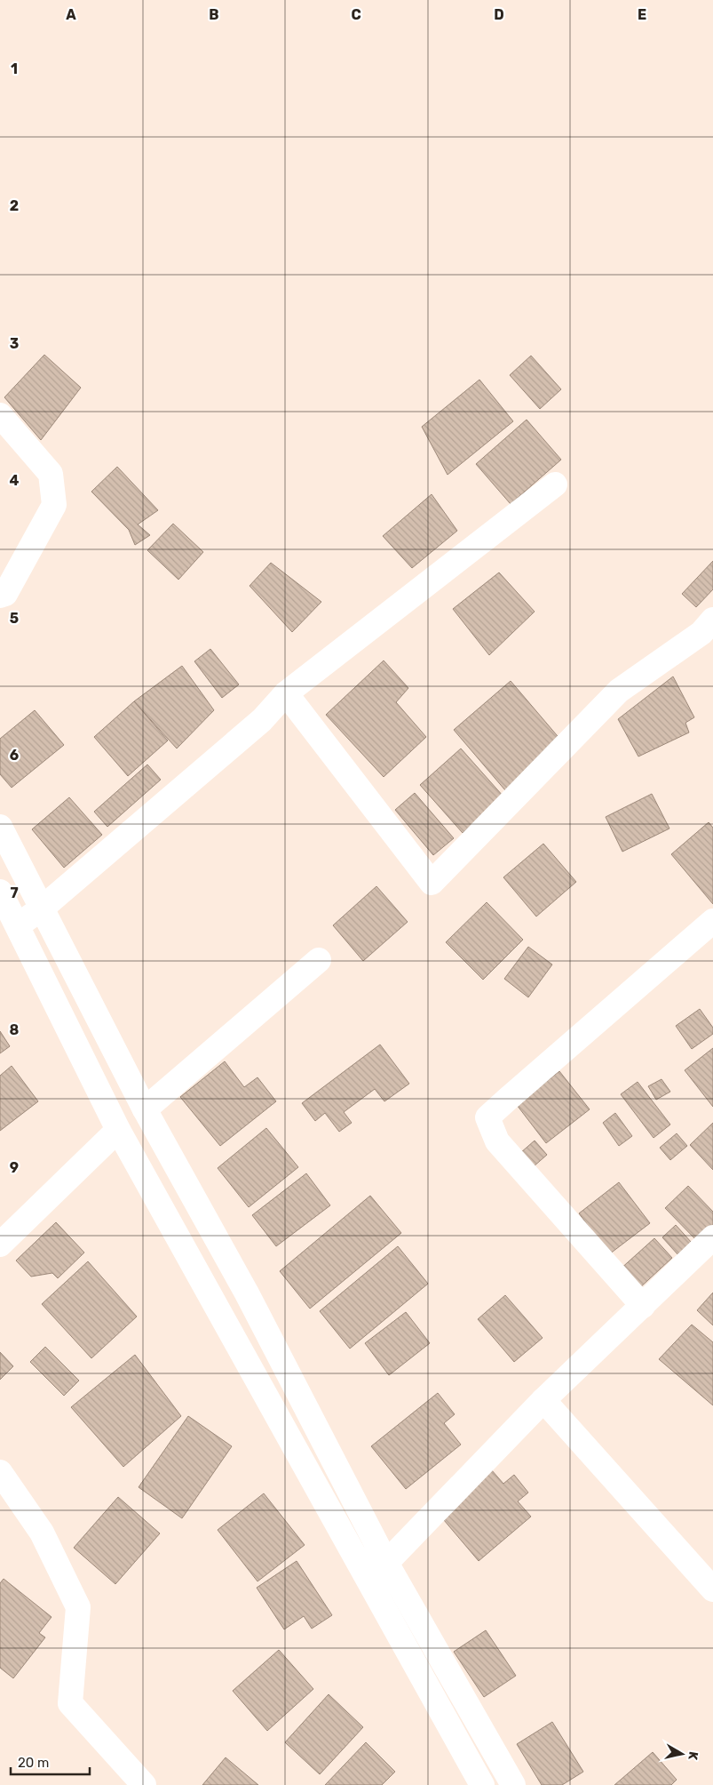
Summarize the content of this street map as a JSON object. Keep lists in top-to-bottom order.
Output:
{
  "scale_bar": "20 m",
  "north": "right",
  "grid": {
    "columns": [
      "A",
      "B",
      "C",
      "D",
      "E"
    ],
    "rows": [
      "1",
      "2",
      "3",
      "4",
      "5",
      "6",
      "7",
      "8",
      "9"
    ]
  }
}
